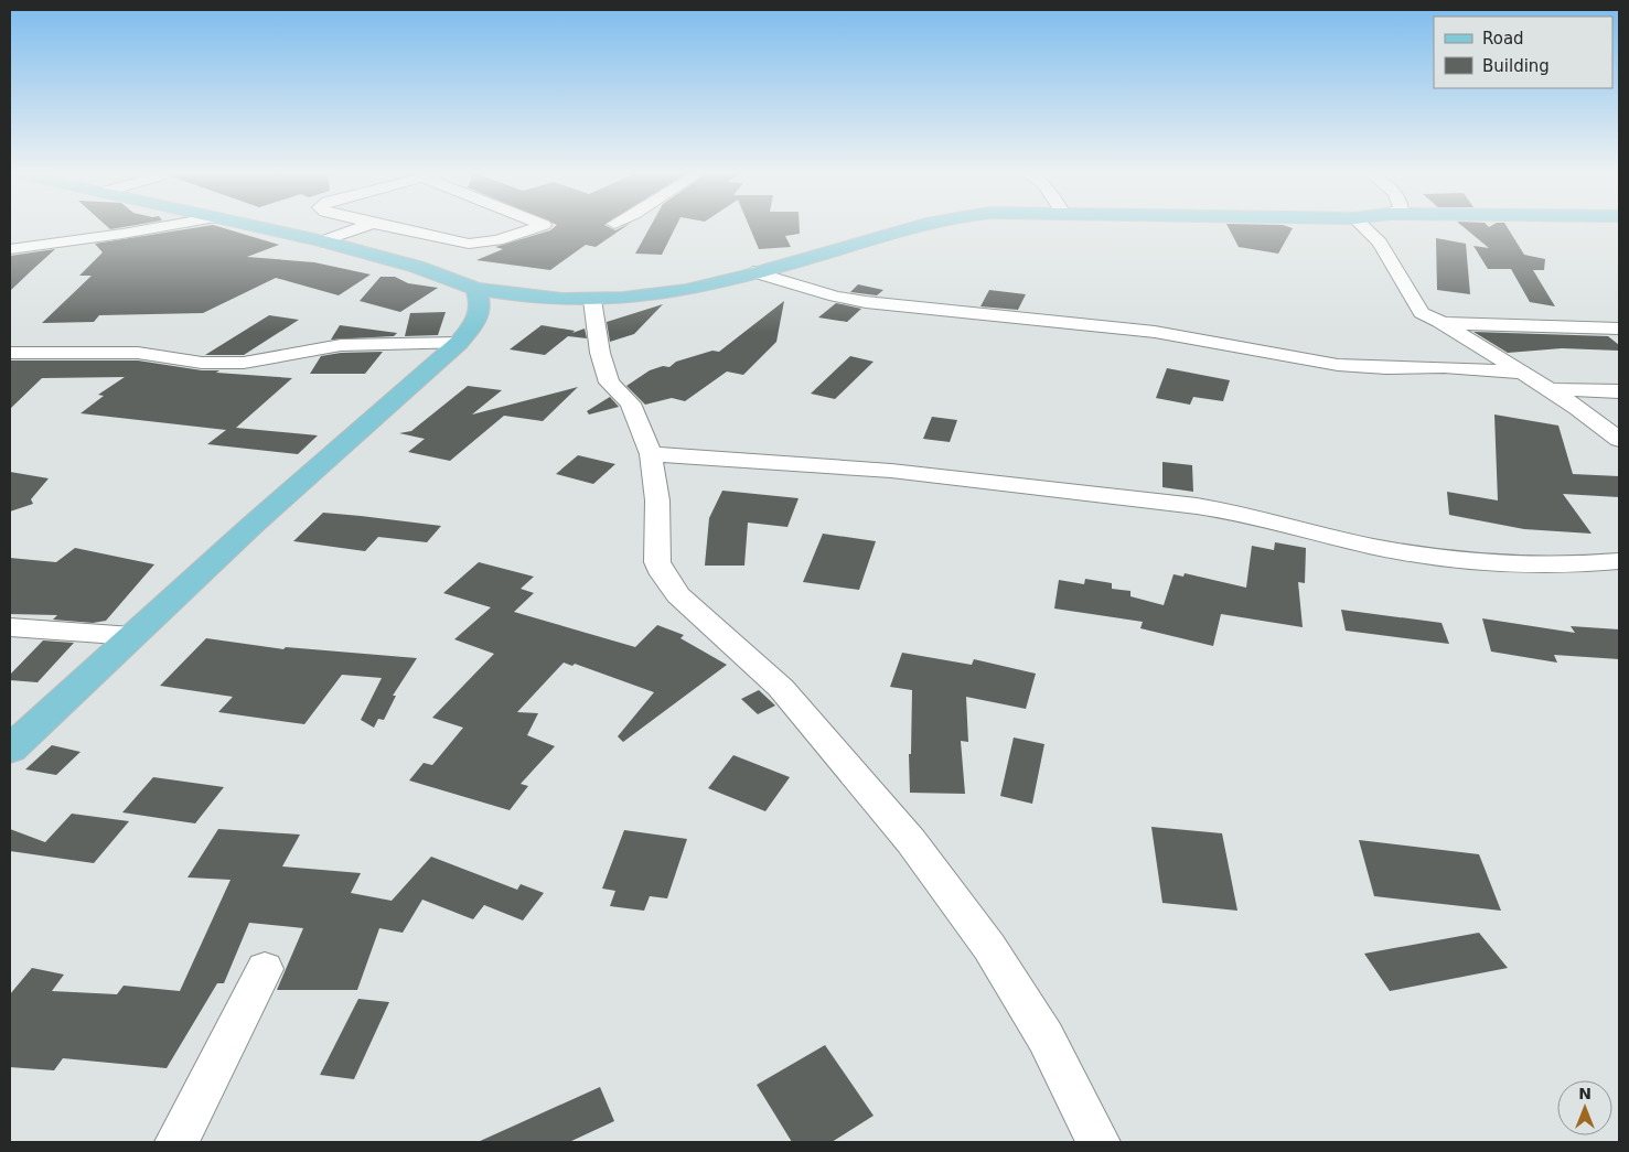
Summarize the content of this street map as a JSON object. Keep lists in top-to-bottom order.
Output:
{
  "legend": ["Road", "Building"],
  "north": "top"
}
